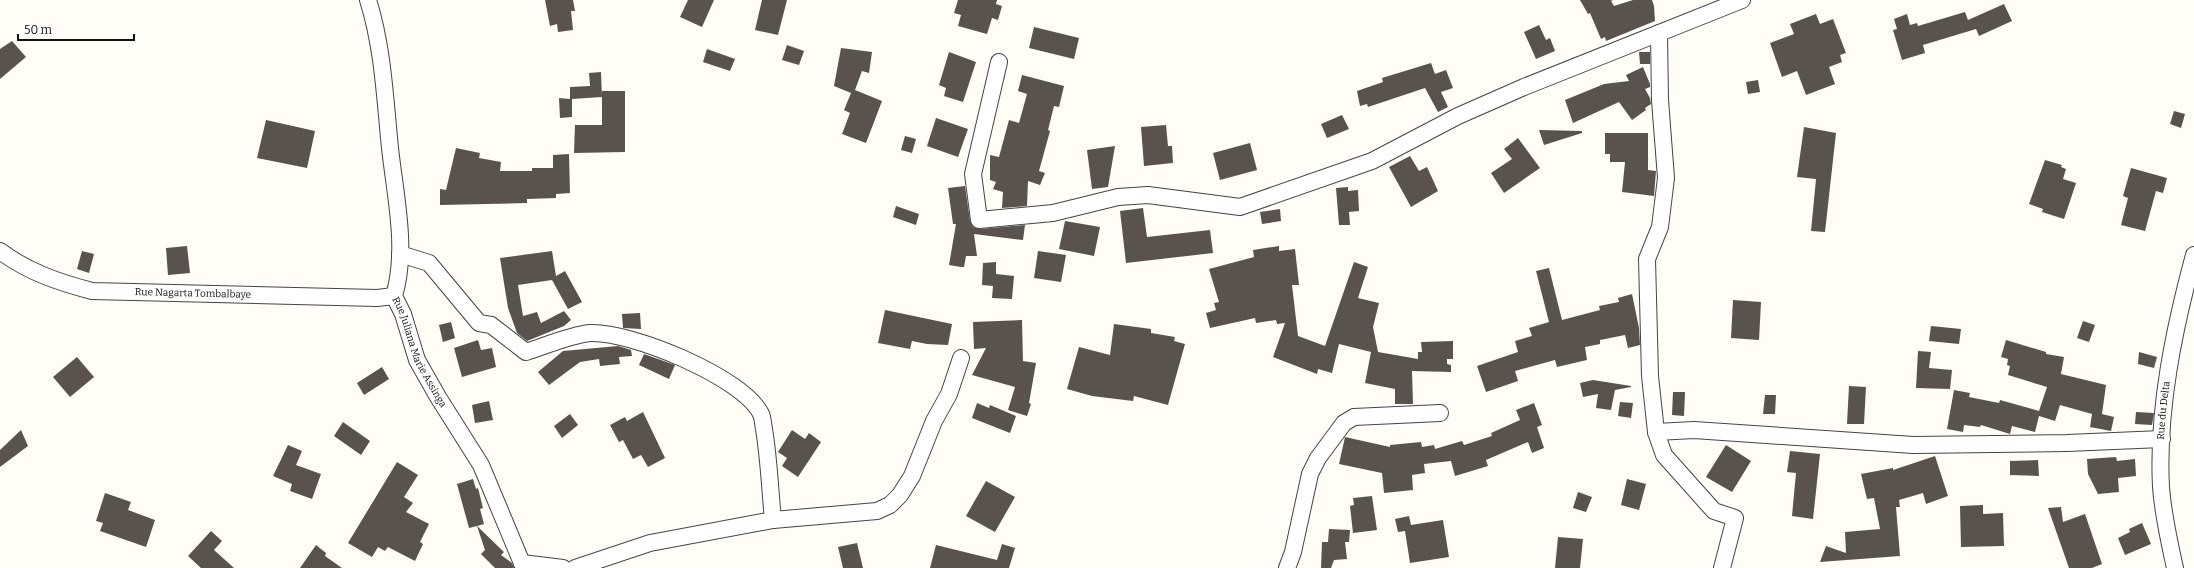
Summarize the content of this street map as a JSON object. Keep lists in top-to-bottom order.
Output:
{
  "streets": {
    "street": ["Rue Nagarta Tombalbaye", "Rue Juliana Marie Assinga", "Rue du Delta"]
  },
  "crossings": [
    ["Rue Nagarta Tombalbaye", "Rue Juliana Marie Assinga"]
  ],
  "scale_bar": "50 m"
}
